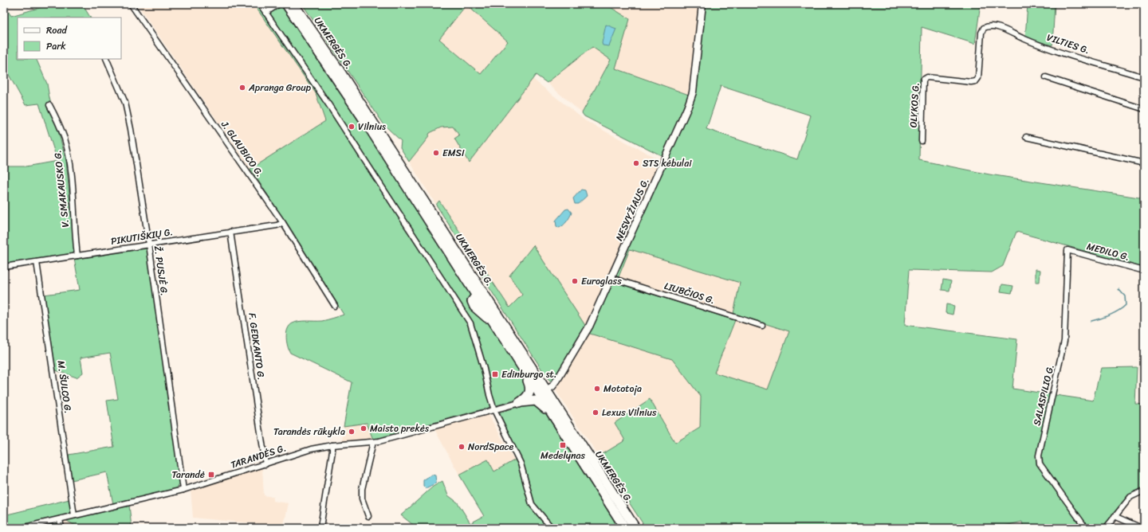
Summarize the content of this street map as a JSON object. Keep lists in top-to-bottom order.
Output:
{
  "streets": {
    "highway": ["UKMERGĖS G."],
    "street": [
      "VILTIES G.",
      "OLYKOS G.",
      "J. GLAUBICO G.",
      "V. SMAKAUSKO G.",
      "NESVYŽIAUS G.",
      "PIKUTIŠKIŲ G.",
      "MEDILO G.",
      "Ž. PUSJĖ G.",
      "LIUBČIOS G.",
      "F. GEDKANTO G.",
      "M. ŠULCO G.",
      "SALASPILIO G.",
      "TARANDĖS G."
    ]
  },
  "crossings": [
    ["UKMERGĖS G.", "NESVYŽIAUS G."],
    ["VILTIES G.", "OLYKOS G."],
    ["J. GLAUBICO G.", "PIKUTIŠKIŲ G."],
    ["V. SMAKAUSKO G.", "PIKUTIŠKIŲ G."],
    ["NESVYŽIAUS G.", "LIUBČIOS G."],
    ["PIKUTIŠKIŲ G.", "Ž. PUSJĖ G."],
    ["PIKUTIŠKIŲ G.", "F. GEDKANTO G."],
    ["PIKUTIŠKIŲ G.", "M. ŠULCO G."],
    ["MEDILO G.", "SALASPILIO G."],
    ["Ž. PUSJĖ G.", "TARANDĖS G."],
    ["F. GEDKANTO G.", "TARANDĖS G."],
    ["M. ŠULCO G.", "TARANDĖS G."]
  ],
  "places": {
    "other": [
      "Apranga Group",
      "Vilnius",
      "EMSI",
      "STS kėbulai",
      "Euroglass",
      "Mototoja",
      "Lexus Vilnius",
      "Maisto prekės",
      "Tarandės rūkykla",
      "NordSpace"
    ],
    "transit": ["Edinburgo st.", "Medelynas", "Tarandė"]
  },
  "legend": ["Road", "Park"]
}
